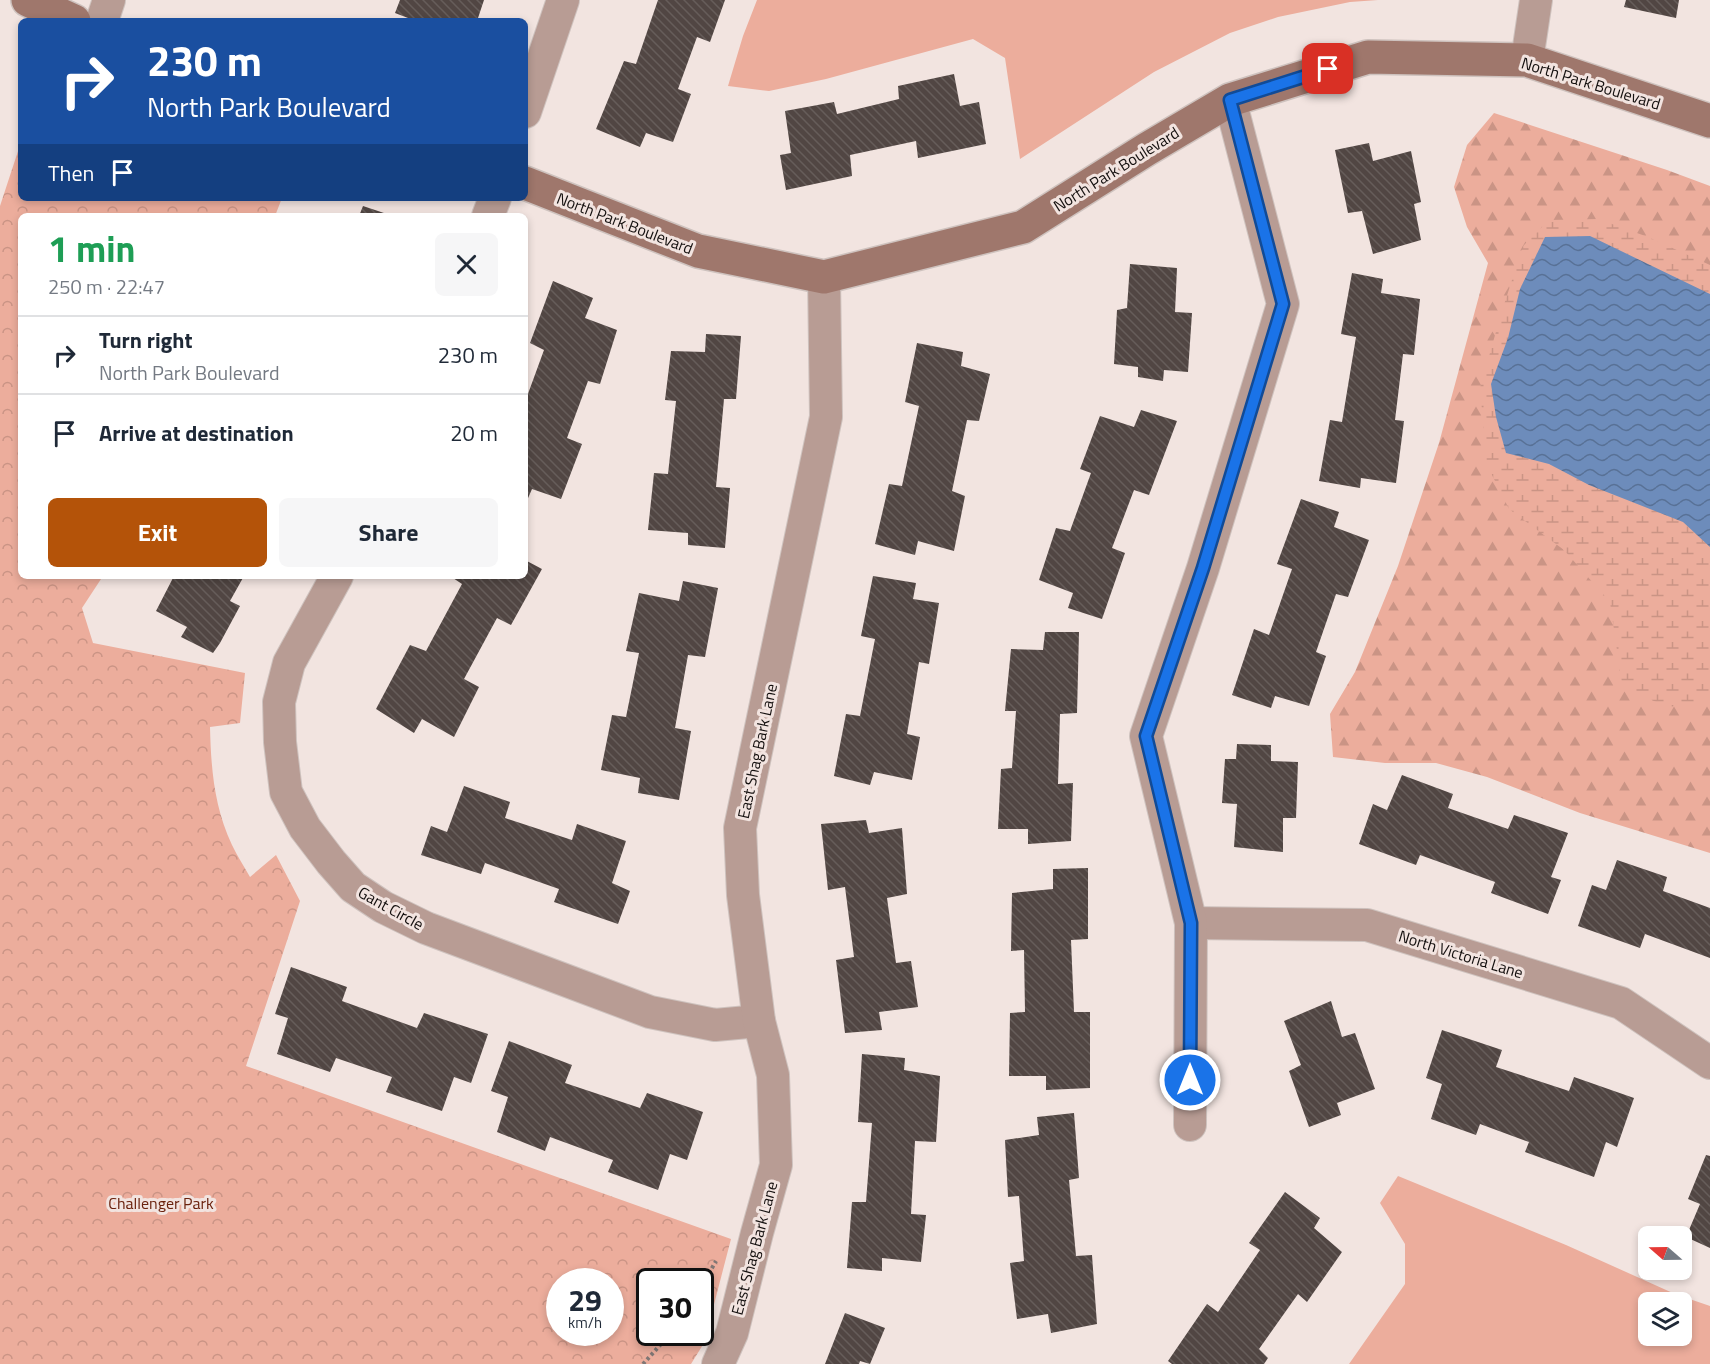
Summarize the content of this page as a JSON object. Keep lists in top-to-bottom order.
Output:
{
  "streets": {
    "street": [
      "North Park Boulevard",
      "East Shag Bark Lane",
      "Gant Circle",
      "North Victoria Lane"
    ]
  },
  "crossings": [
    ["North Park Boulevard", "East Shag Bark Lane"],
    ["East Shag Bark Lane", "Gant Circle"]
  ],
  "parks": ["Challenger Park"],
  "north": "left",
  "page": {
    "turn": ["230 m", "North Park Boulevard"],
    "then": "Then",
    "heading": ["1 min", "250 m · 22:47"],
    "list": [
      {
        "name": "Turn right",
        "note": "North Park Boulevard",
        "value": "230 m"
      },
      {
        "name": "Arrive at destination",
        "value": "20 m"
      }
    ],
    "buttons": ["Exit", "Share"],
    "speed": "29 km/h",
    "limit": "30"
  }
}
